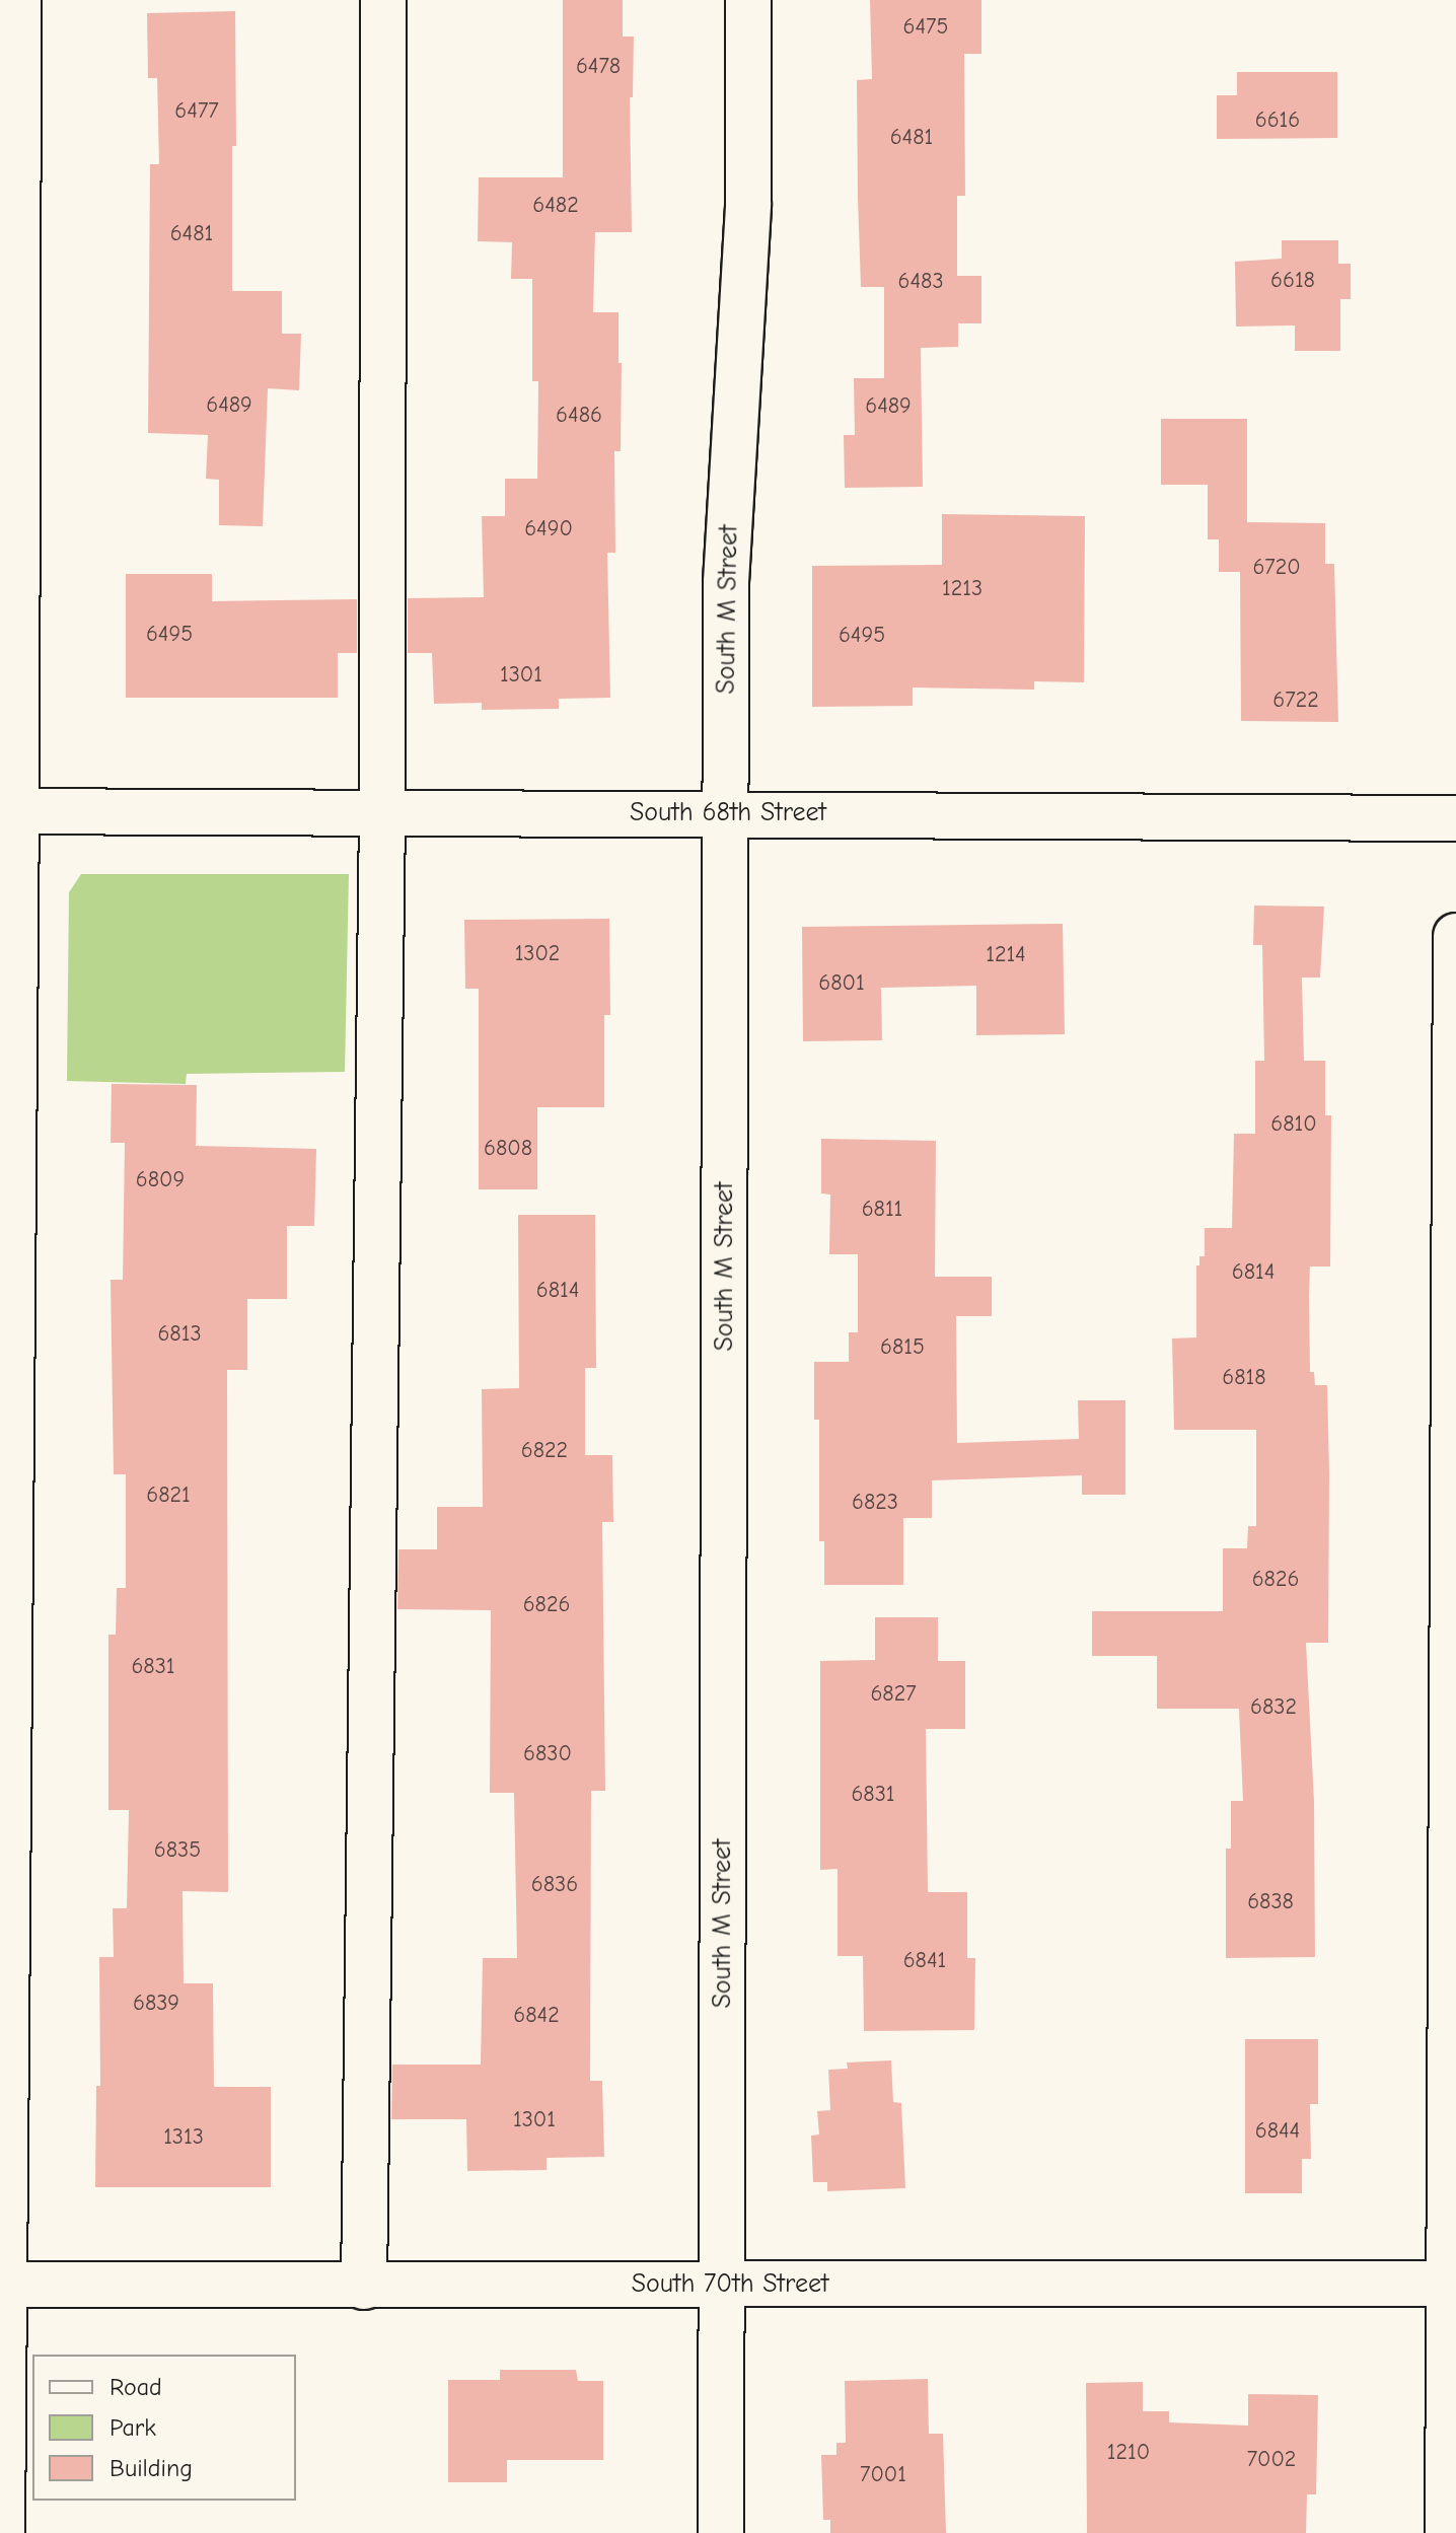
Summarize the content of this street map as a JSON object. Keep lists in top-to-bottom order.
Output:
{
  "streets": {
    "street": ["South M Street", "South 68th Street", "South 70th Street"]
  },
  "crossings": [
    ["South M Street", "South 68th Street"],
    ["South M Street", "South 70th Street"]
  ],
  "house_numbers": [
    "6475",
    "6478",
    "6477",
    "6616",
    "6481",
    "6482",
    "6481",
    "6618",
    "6483",
    "6489",
    "6489",
    "6486",
    "6490",
    "6720",
    "1213",
    "6495",
    "6495",
    "1301",
    "6722",
    "1302",
    "1214",
    "6801",
    "6810",
    "6808",
    "6809",
    "6811",
    "6814",
    "6814",
    "6813",
    "6815",
    "6818",
    "6822",
    "6821",
    "6823",
    "6826",
    "6826",
    "6831",
    "6827",
    "6832",
    "6830",
    "6831",
    "6835",
    "6836",
    "6838",
    "6841",
    "6839",
    "6842",
    "1301",
    "6844",
    "1313",
    "1210",
    "7002",
    "7001"
  ],
  "legend": ["Road", "Park", "Building"]
}
